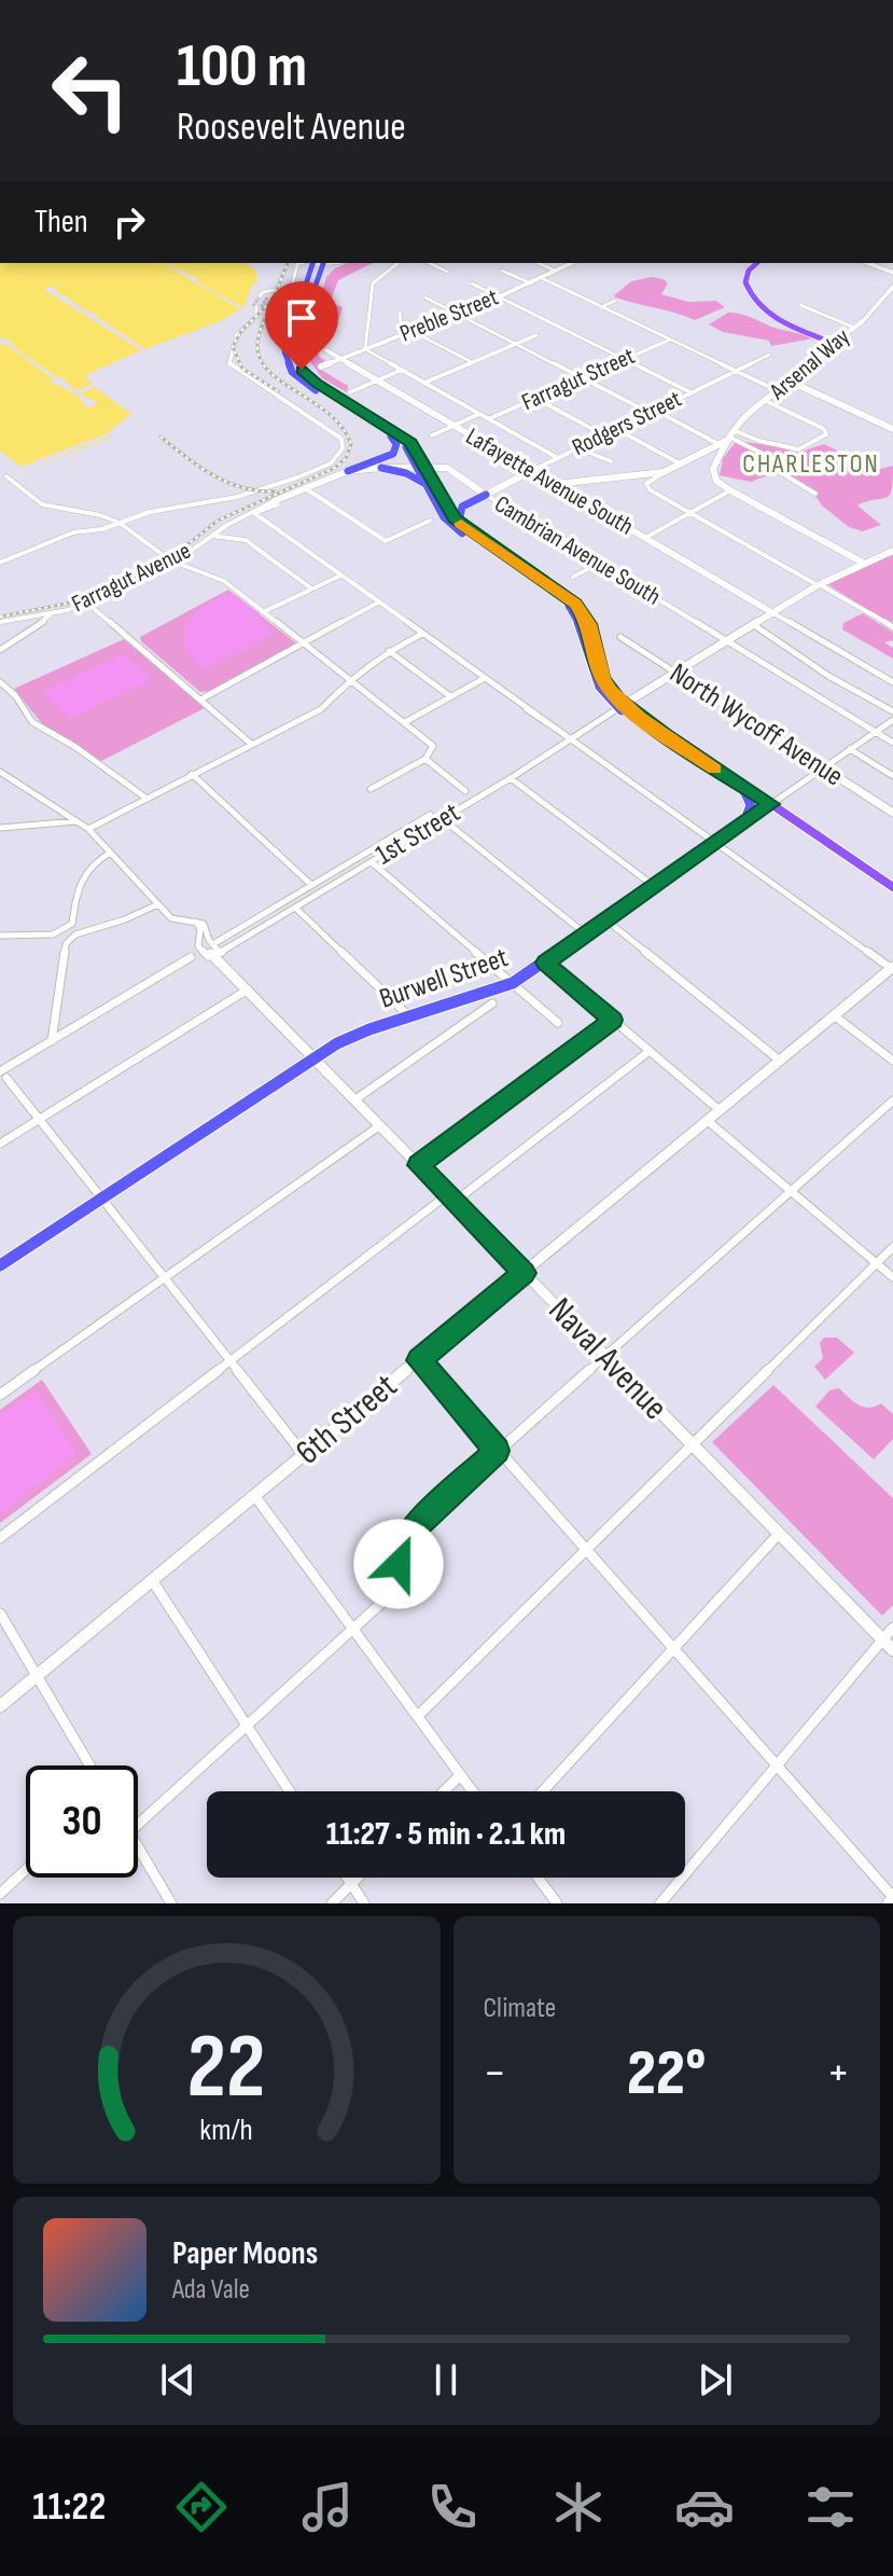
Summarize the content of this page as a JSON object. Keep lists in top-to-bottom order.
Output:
{
  "streets": {
    "highway": ["Burwell Street"],
    "street": [
      "Preble Street",
      "Arsenal Way",
      "Farragut Street",
      "Rodgers Street",
      "Lafayette Avenue South",
      "Cambrian Avenue South",
      "Farragut Avenue",
      "North Wycoff Avenue",
      "1st Street",
      "Naval Avenue",
      "6th Street"
    ]
  },
  "crossings": [
    ["Preble Street", "Lafayette Avenue South"],
    ["Rodgers Street", "Lafayette Avenue South"],
    ["Rodgers Street", "Cambrian Avenue South"],
    ["Lafayette Avenue South", "1st Street"],
    ["Cambrian Avenue South", "Farragut Avenue"],
    ["Cambrian Avenue South", "1st Street"],
    ["Cambrian Avenue South", "Burwell Street"],
    ["North Wycoff Avenue", "1st Street"],
    ["North Wycoff Avenue", "Burwell Street"],
    ["1st Street", "Naval Avenue"],
    ["Burwell Street", "Naval Avenue"],
    ["Naval Avenue", "6th Street"]
  ],
  "districts": ["CHARLESTON"],
  "page": {
    "turn": ["100 m", "Roosevelt Avenue"],
    "then": "Then",
    "limit": "30",
    "trip": "11:27 · 5 min · 2.1 km",
    "tile": "Climate",
    "heat": ["−", "22°", "+"],
    "song": ["Paper Moons", "Ada Vale"],
    "tabs": "11:22",
    "gauge": ["22", "km/h"]
  }
}
